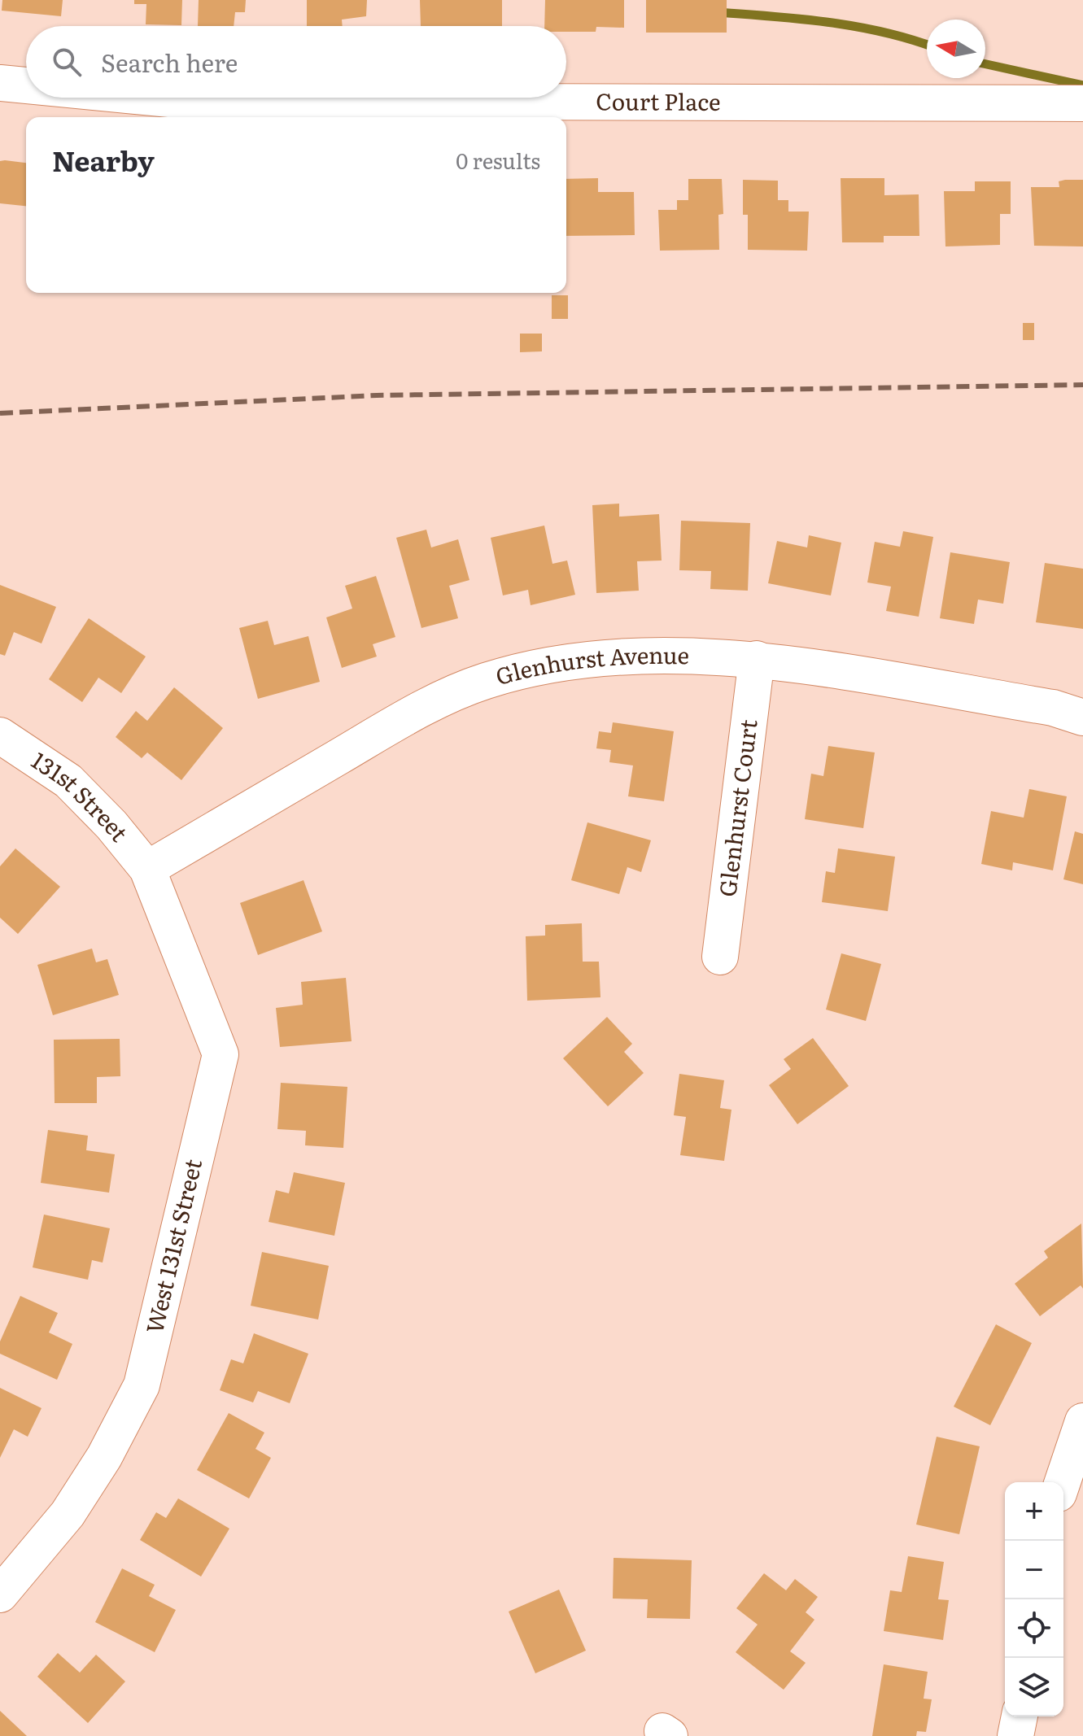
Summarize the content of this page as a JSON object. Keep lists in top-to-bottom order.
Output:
{
  "streets": {
    "street": [
      "Court Place",
      "Glenhurst Avenue",
      "131st Street",
      "Glenhurst Court",
      "West 131st Street"
    ]
  },
  "crossings": [
    ["Glenhurst Avenue", "131st Street"],
    ["Glenhurst Avenue", "Glenhurst Court"],
    ["Glenhurst Avenue", "West 131st Street"],
    ["131st Street", "West 131st Street"]
  ],
  "north": "left",
  "page": {
    "search": "Search here",
    "heading": ["Nearby", "0 results"],
    "map_buttons": ["+", "−"]
  }
}
